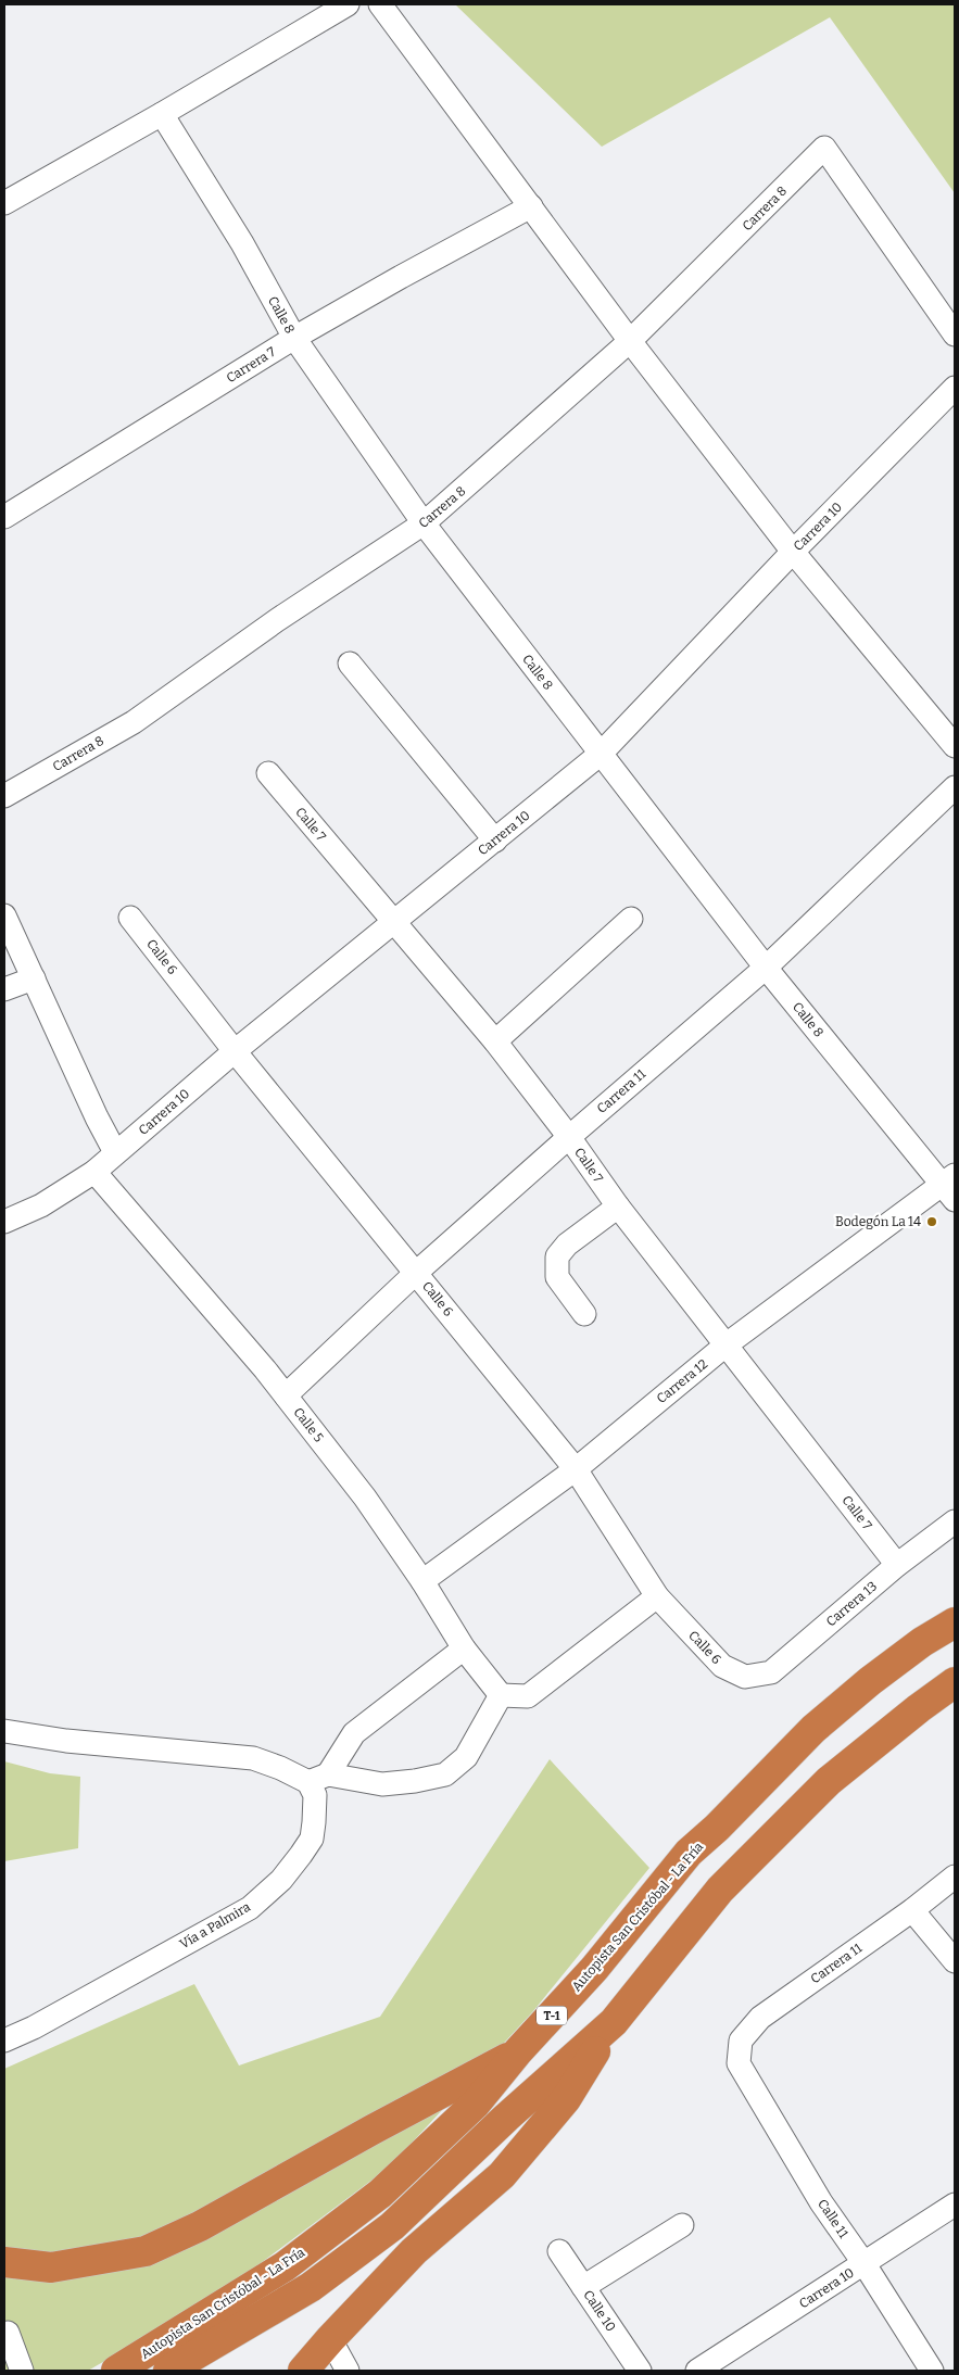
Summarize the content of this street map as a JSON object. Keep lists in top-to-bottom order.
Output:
{
  "streets": {
    "highway": ["Autopista San Cristóbal - La Fría", "T-1"],
    "street": [
      "Carrera 8",
      "Calle 8",
      "Carrera 7",
      "Carrera 10",
      "Calle 7",
      "Calle 6",
      "Carrera 11",
      "Carrera 12",
      "Calle 5",
      "Carrera 13",
      "Vía a Palmira",
      "Calle 11",
      "Calle 10"
    ]
  },
  "crossings": [
    ["Carrera 8", "Calle 8"],
    ["Calle 8", "Carrera 7"],
    ["Calle 8", "Carrera 10"],
    ["Calle 8", "Carrera 11"],
    ["Calle 8", "Carrera 12"],
    ["Carrera 10", "Calle 7"],
    ["Carrera 10", "Calle 6"],
    ["Carrera 10", "Calle 5"],
    ["Carrera 10", "Calle 11"],
    ["Calle 7", "Carrera 11"],
    ["Calle 7", "Carrera 12"],
    ["Calle 7", "Carrera 13"],
    ["Calle 6", "Carrera 11"],
    ["Calle 6", "Carrera 12"],
    ["Calle 6", "Carrera 13"],
    ["Carrera 11", "Calle 5"],
    ["Carrera 11", "Calle 11"],
    ["Carrera 12", "Calle 5"]
  ],
  "places": ["Bodegón La 14"]
}
